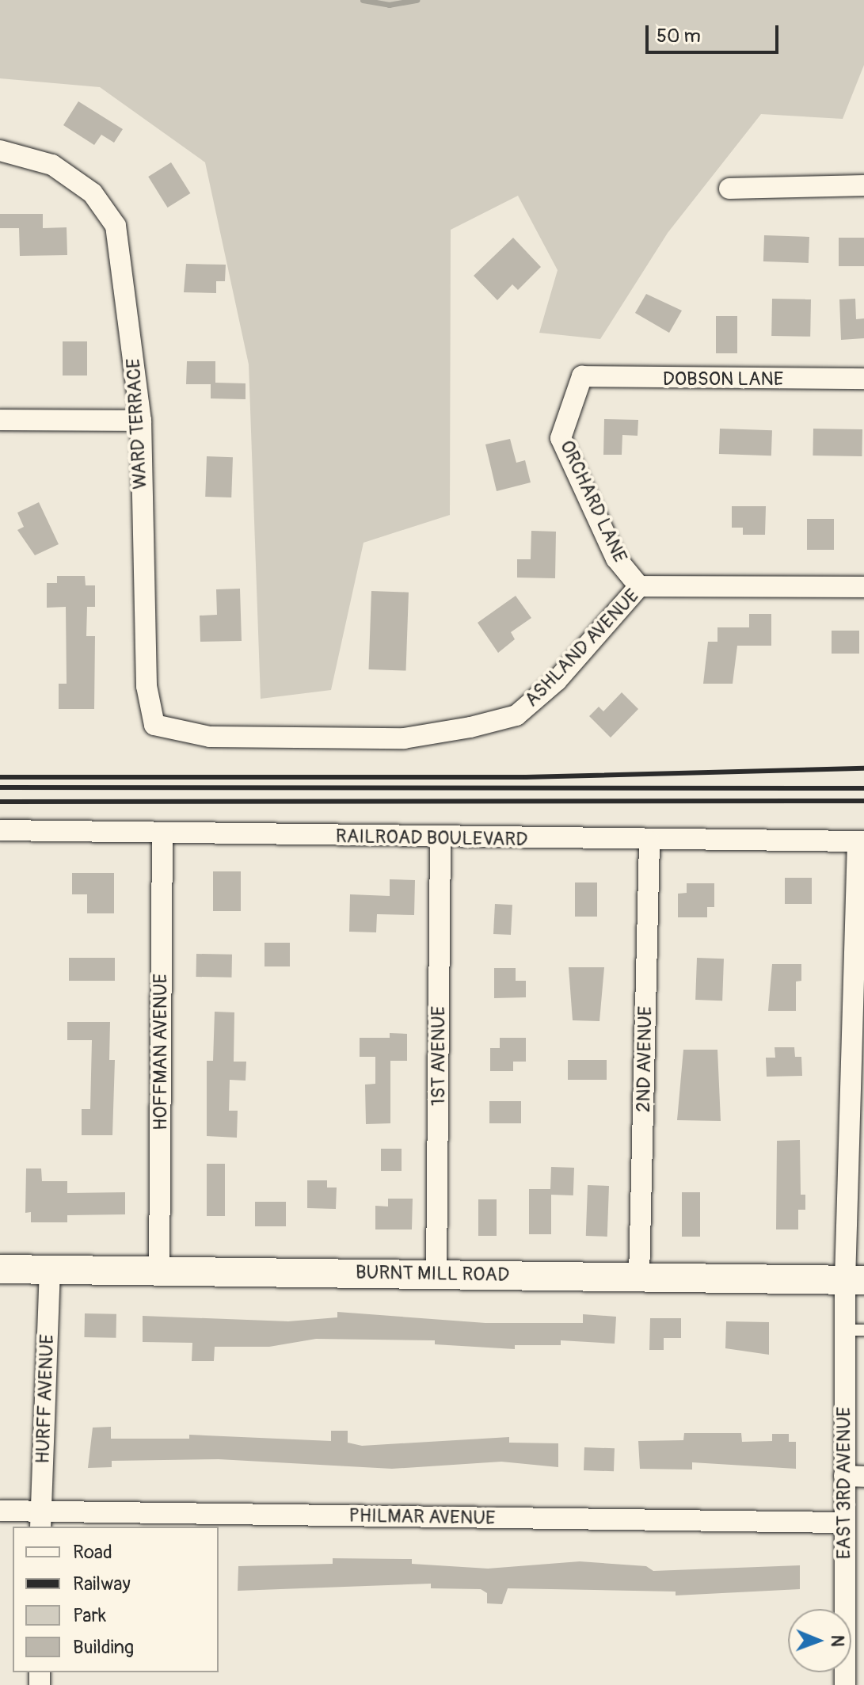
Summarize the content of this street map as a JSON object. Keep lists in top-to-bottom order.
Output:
{
  "streets": {
    "main road": ["BURNT MILL ROAD"],
    "street": [
      "DOBSON LANE",
      "WARD TERRACE",
      "ORCHARD LANE",
      "ASHLAND AVENUE",
      "RAILROAD BOULEVARD",
      "HOFFMAN AVENUE",
      "1ST AVENUE",
      "2ND AVENUE",
      "HURFF AVENUE",
      "EAST 3RD AVENUE",
      "PHILMAR AVENUE"
    ]
  },
  "crossings": [
    ["DOBSON LANE", "ORCHARD LANE"],
    ["WARD TERRACE", "ASHLAND AVENUE"],
    ["ORCHARD LANE", "ASHLAND AVENUE"],
    ["RAILROAD BOULEVARD", "HOFFMAN AVENUE"],
    ["RAILROAD BOULEVARD", "1ST AVENUE"],
    ["RAILROAD BOULEVARD", "2ND AVENUE"],
    ["RAILROAD BOULEVARD", "EAST 3RD AVENUE"],
    ["HOFFMAN AVENUE", "BURNT MILL ROAD"],
    ["1ST AVENUE", "BURNT MILL ROAD"],
    ["2ND AVENUE", "BURNT MILL ROAD"],
    ["BURNT MILL ROAD", "HURFF AVENUE"],
    ["BURNT MILL ROAD", "EAST 3RD AVENUE"],
    ["HURFF AVENUE", "PHILMAR AVENUE"],
    ["EAST 3RD AVENUE", "PHILMAR AVENUE"]
  ],
  "legend": [
    "Road",
    "Railway",
    "Park",
    "Building"
  ],
  "scale_bar": "50 m",
  "north": "right"
}
